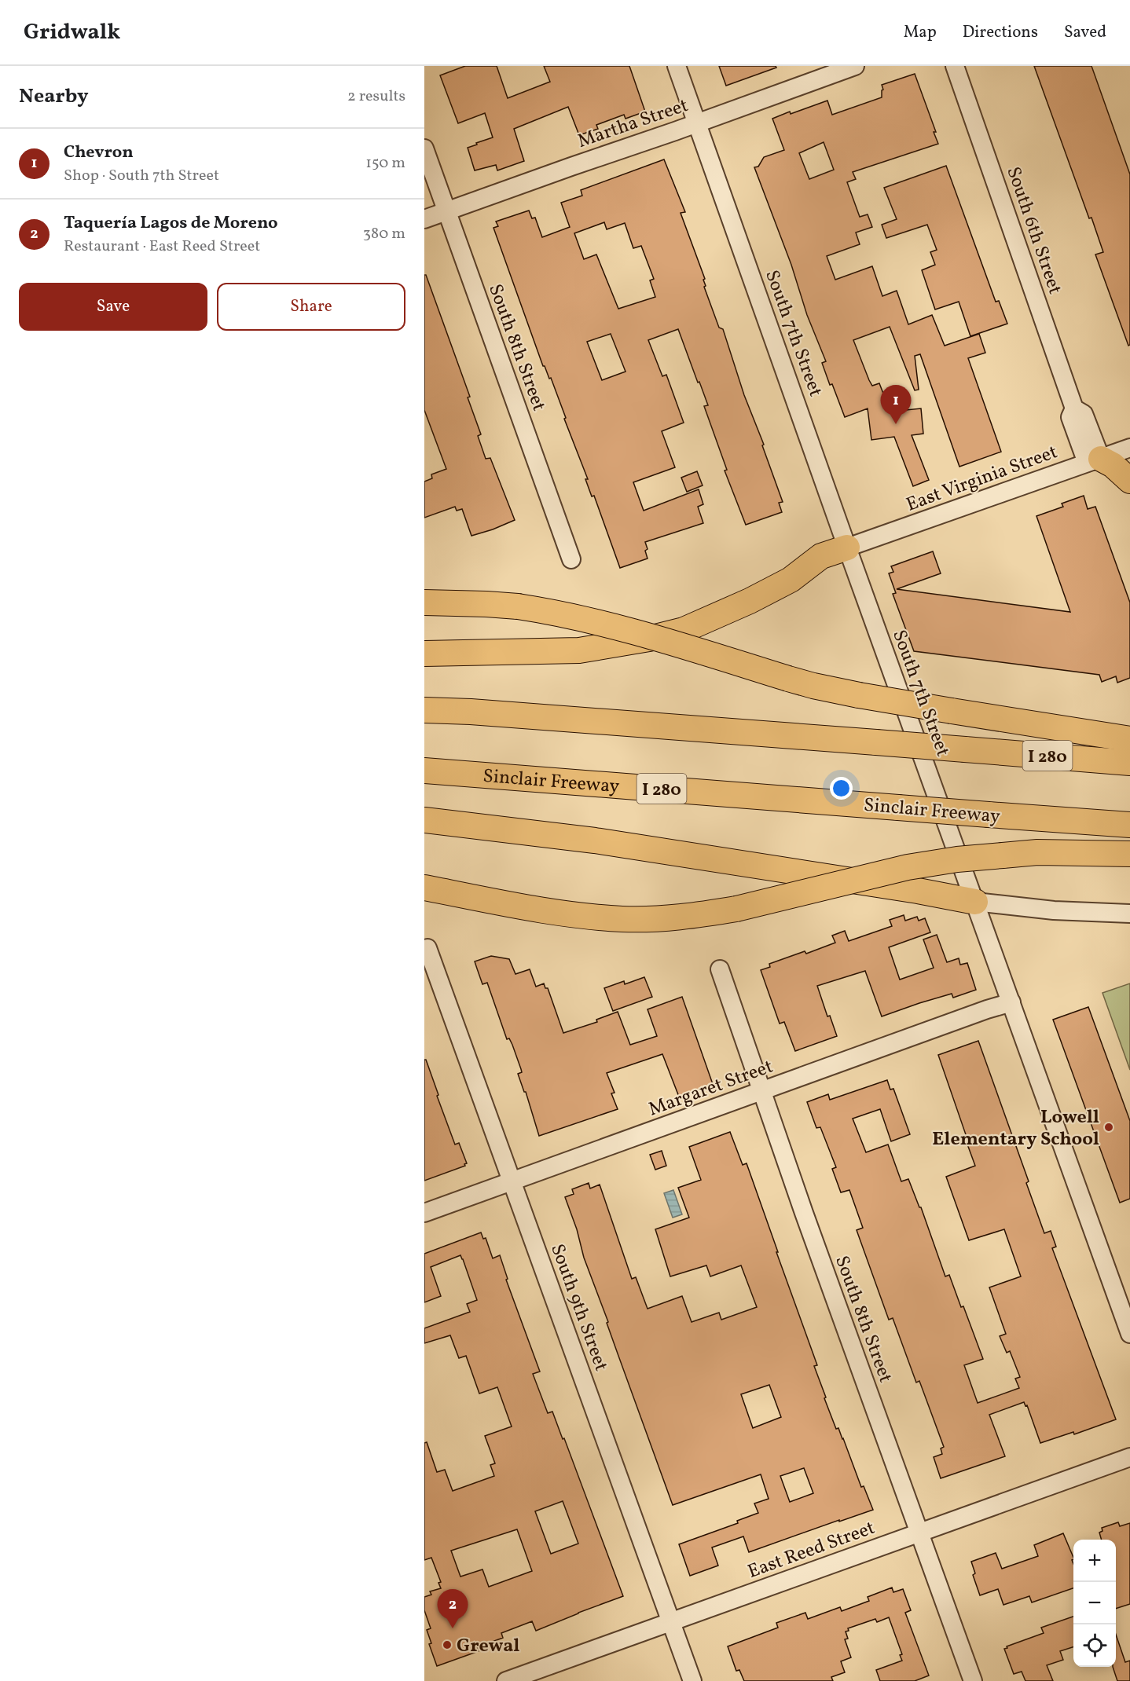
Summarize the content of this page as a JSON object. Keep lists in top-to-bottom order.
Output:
{
  "streets": {
    "highway": ["I 280", "Sinclair Freeway"],
    "street": [
      "Martha Street",
      "South 6th Street",
      "South 7th Street",
      "South 8th Street",
      "East Virginia Street",
      "Margaret Street",
      "South 9th Street",
      "East Reed Street"
    ]
  },
  "crossings": [
    ["Martha Street", "South 7th Street"],
    ["Martha Street", "South 8th Street"],
    ["South 6th Street", "East Virginia Street"],
    ["South 7th Street", "East Virginia Street"],
    ["South 7th Street", "Margaret Street"],
    ["South 8th Street", "Margaret Street"],
    ["South 8th Street", "East Reed Street"],
    ["Margaret Street", "South 9th Street"],
    ["South 9th Street", "East Reed Street"]
  ],
  "places": ["Lowell Elementary School", "Grewal"],
  "page": {
    "header": "Gridwalk",
    "nav": ["Map", "Directions", "Saved"],
    "heading": ["Nearby", "2 results"],
    "list": [
      {
        "mark": "1",
        "name": "Chevron",
        "note": "Shop · South 7th Street",
        "value": "150 m"
      },
      {
        "mark": "2",
        "name": "Taquería Lagos de Moreno",
        "note": "Restaurant · East Reed Street",
        "value": "380 m"
      }
    ],
    "buttons": ["Save", "Share"],
    "pins": ["1", "2"],
    "map_buttons": ["+", "−"]
  }
}
